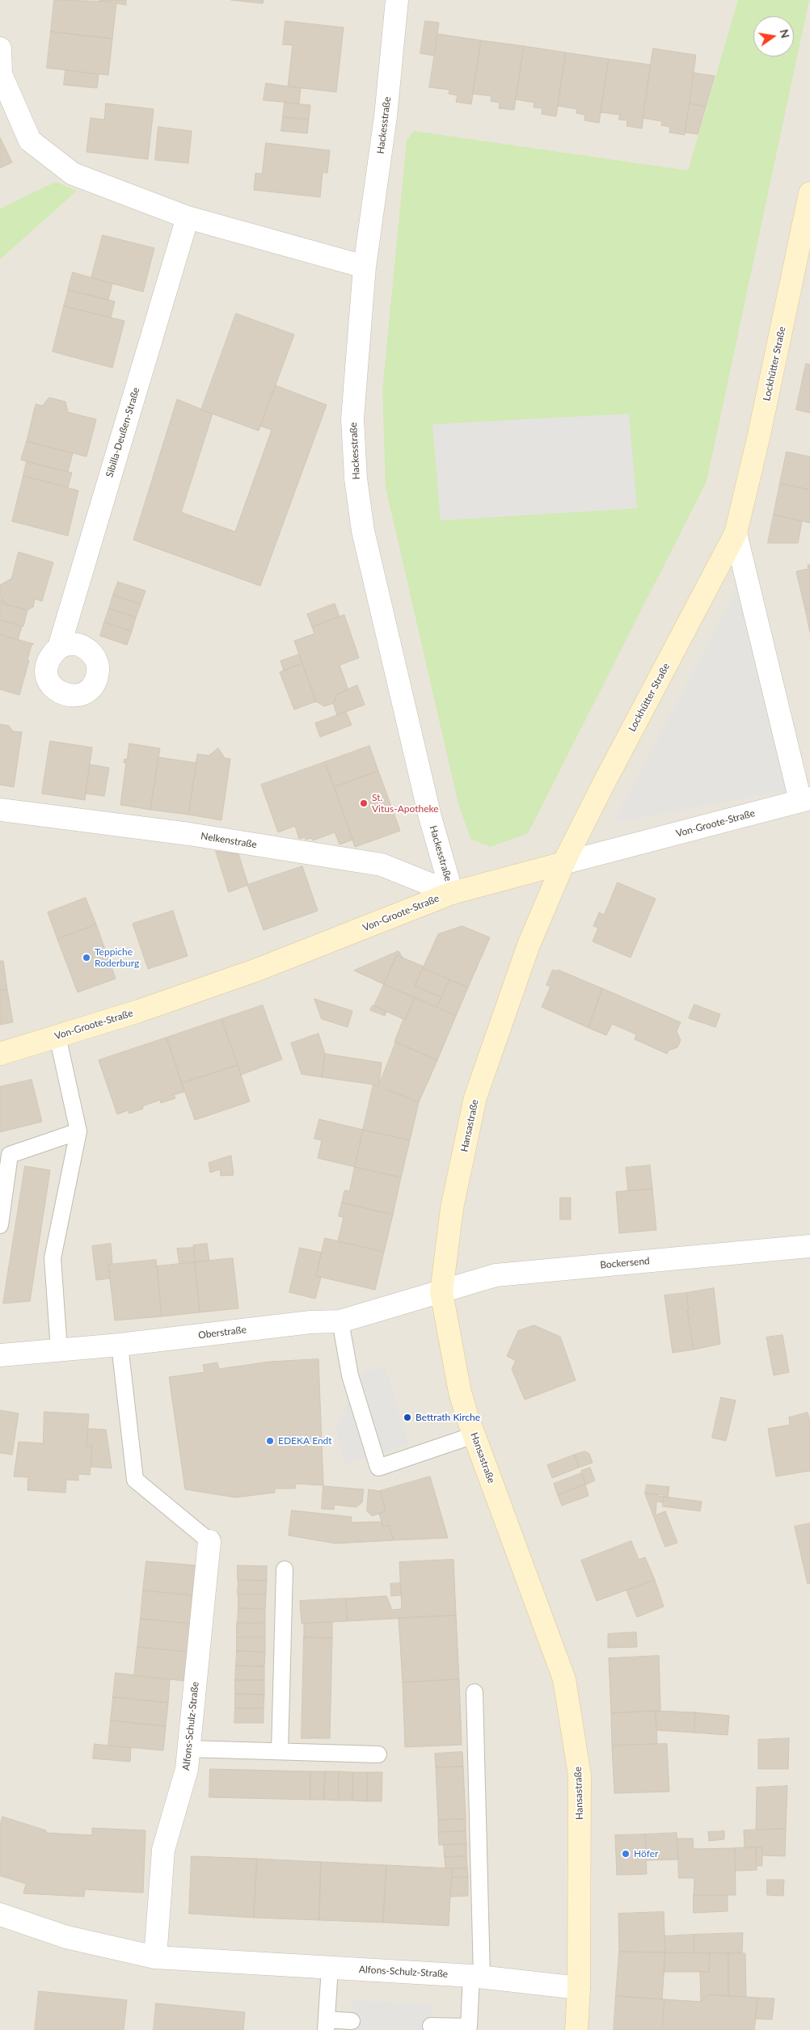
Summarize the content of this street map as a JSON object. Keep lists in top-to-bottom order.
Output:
{
  "streets": {
    "street": [
      "Hackesstraße",
      "Lockhütter Straße",
      "Sibilla-Deußen-Straße",
      "Von-Groote-Straße",
      "Nelkenstraße",
      "Hansastraße",
      "Bockersend",
      "Oberstraße",
      "Alfons-Schulz-Straße"
    ]
  },
  "crossings": [
    ["Hackesstraße", "Von-Groote-Straße"],
    ["Hackesstraße", "Nelkenstraße"],
    ["Lockhütter Straße", "Von-Groote-Straße"],
    ["Lockhütter Straße", "Hansastraße"],
    ["Von-Groote-Straße", "Nelkenstraße"],
    ["Von-Groote-Straße", "Hansastraße"],
    ["Hansastraße", "Bockersend"],
    ["Hansastraße", "Oberstraße"],
    ["Bockersend", "Oberstraße"]
  ],
  "places": [
    "St. Vitus-Apotheke",
    "Teppiche Roderburg",
    "Bettrath Kirche",
    "EDEKA Endt",
    "Höfer"
  ],
  "north": "right"
}
